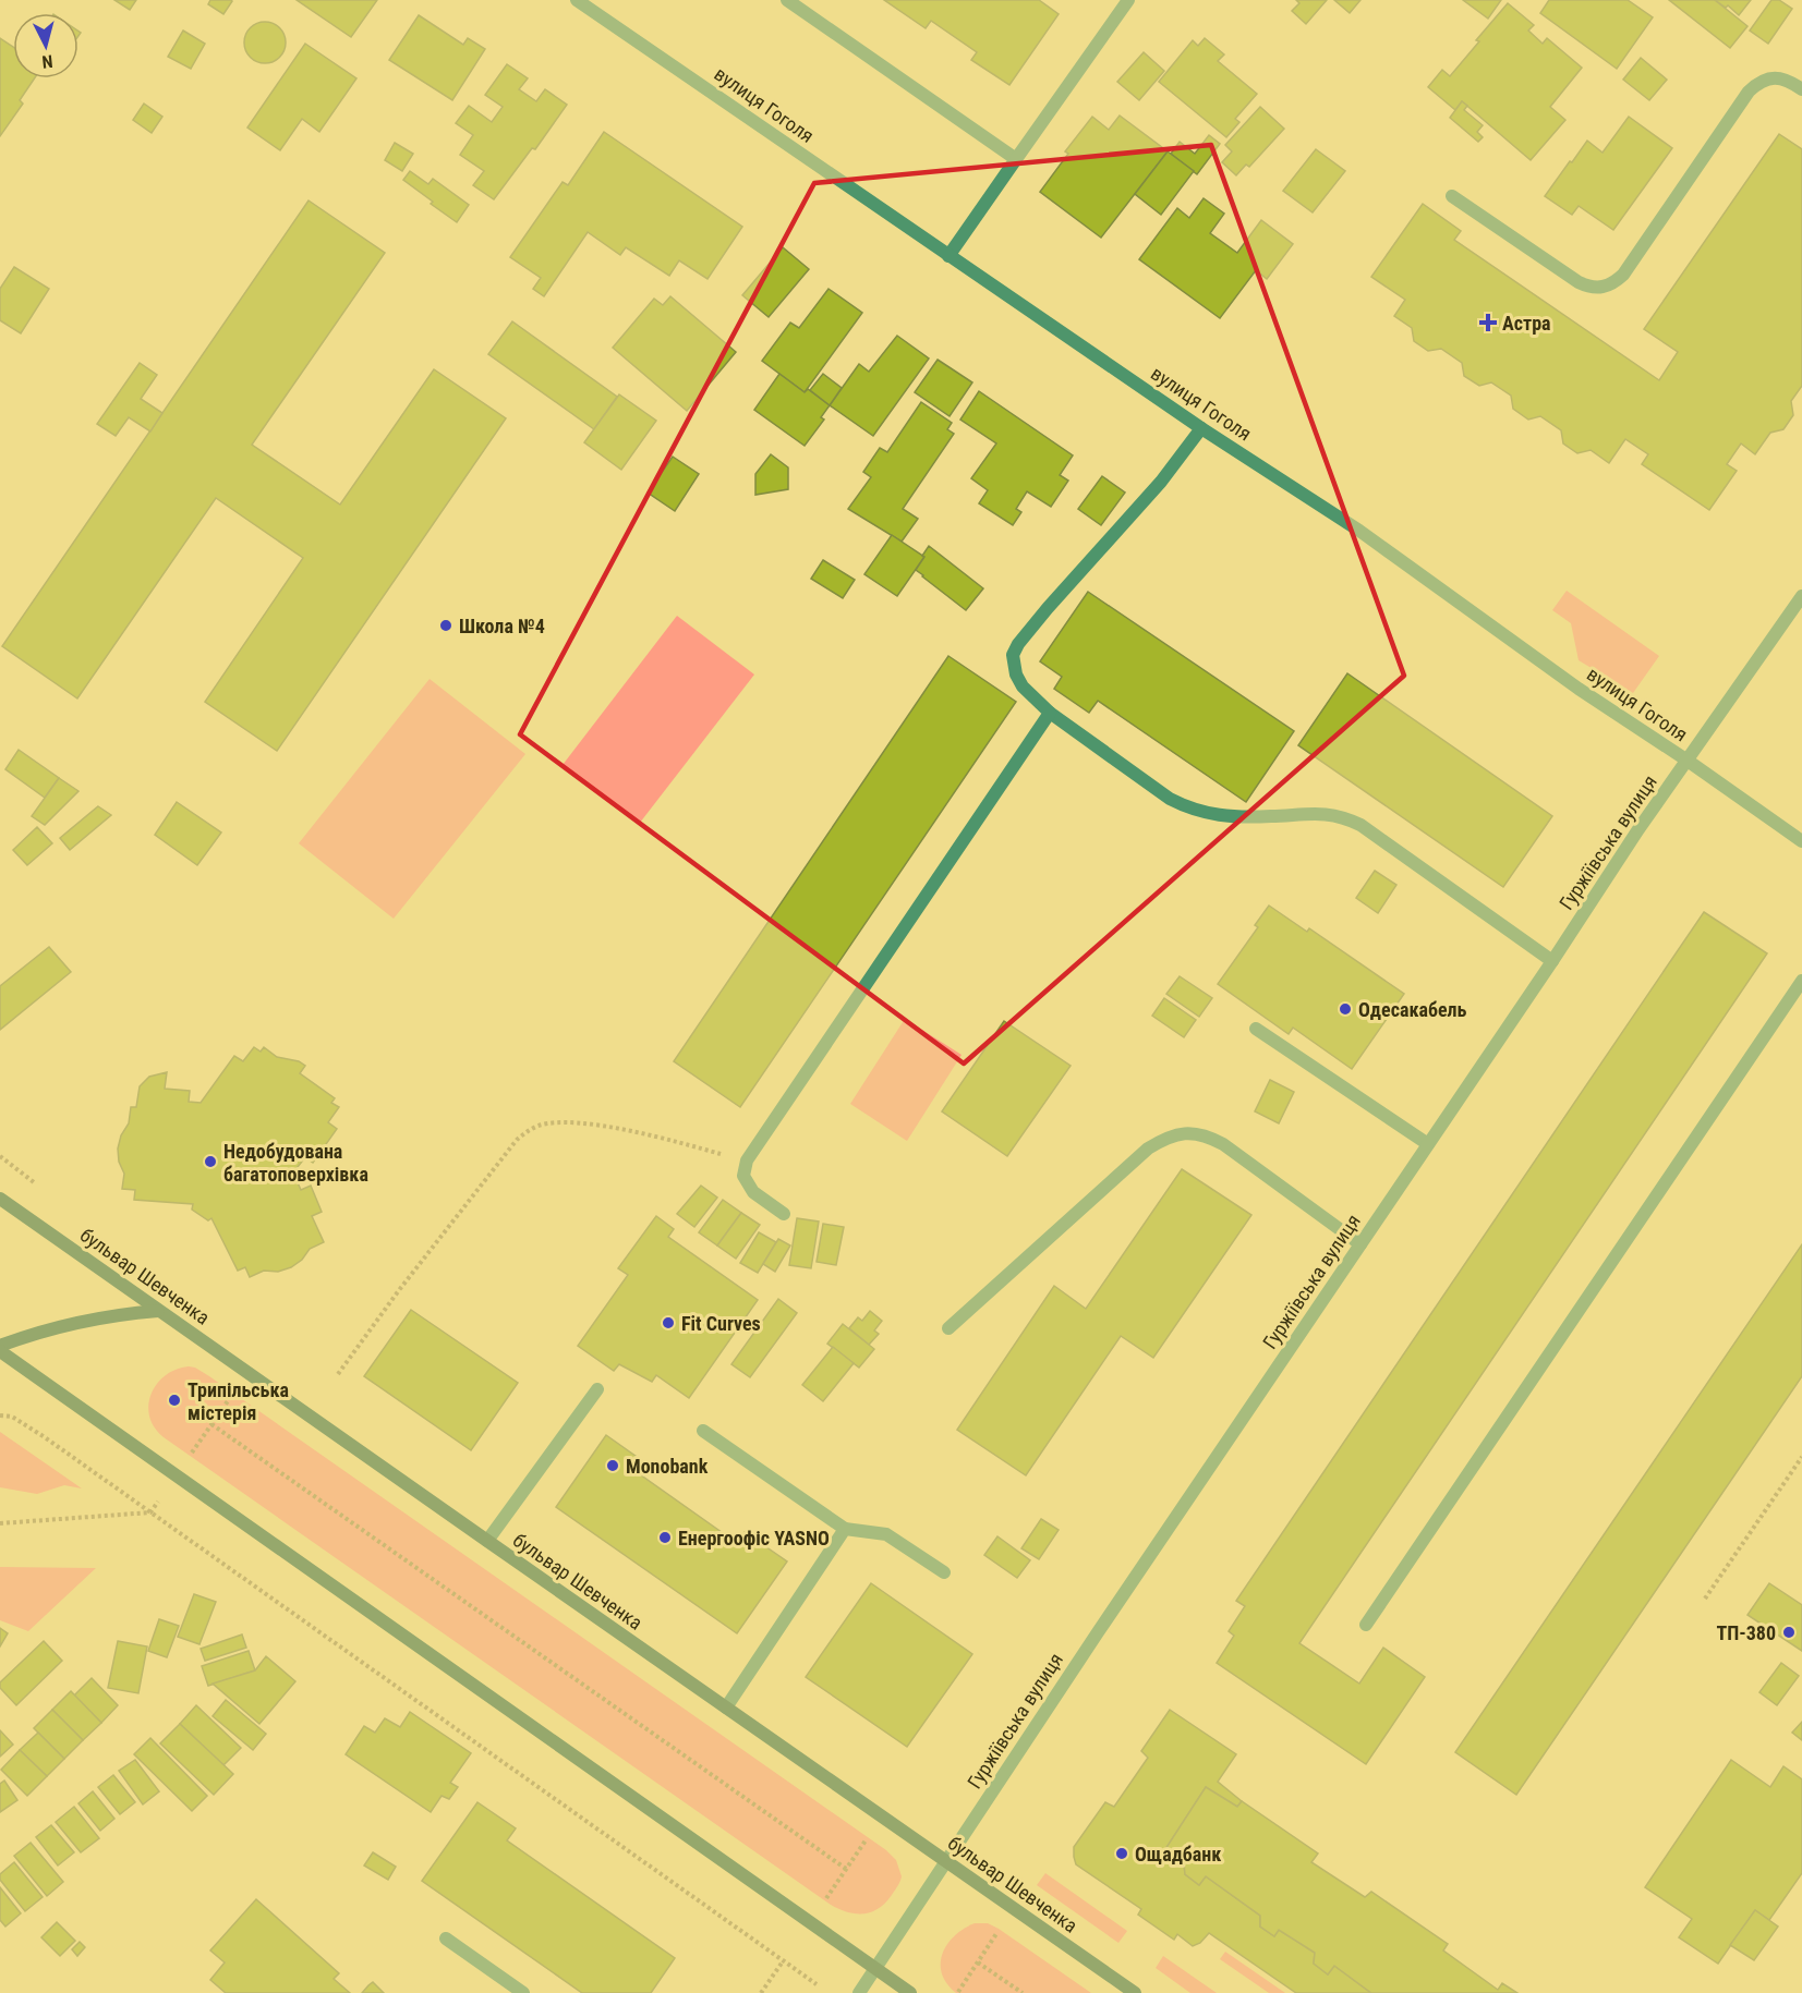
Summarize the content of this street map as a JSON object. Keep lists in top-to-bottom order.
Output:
{
  "streets": {
    "main road": ["бульвар Шевченка"],
    "street": ["вулиця Гоголя", "Гуржіївська вулиця"]
  },
  "crossings": [
    ["вулиця Гоголя", "Гуржіївська вулиця"],
    ["Гуржіївська вулиця", "бульвар Шевченка"]
  ],
  "places": {
    "health": ["Астра"],
    "other": [
      "Школа №4",
      "Одесакабель",
      "Недобудована багатоповерхівка",
      "Fit Curves",
      "Трипільська містерія",
      "Monobank",
      "Енергоофіс YASNO",
      "ТП-380",
      "Ощадбанк"
    ]
  },
  "north": "bottom"
}
